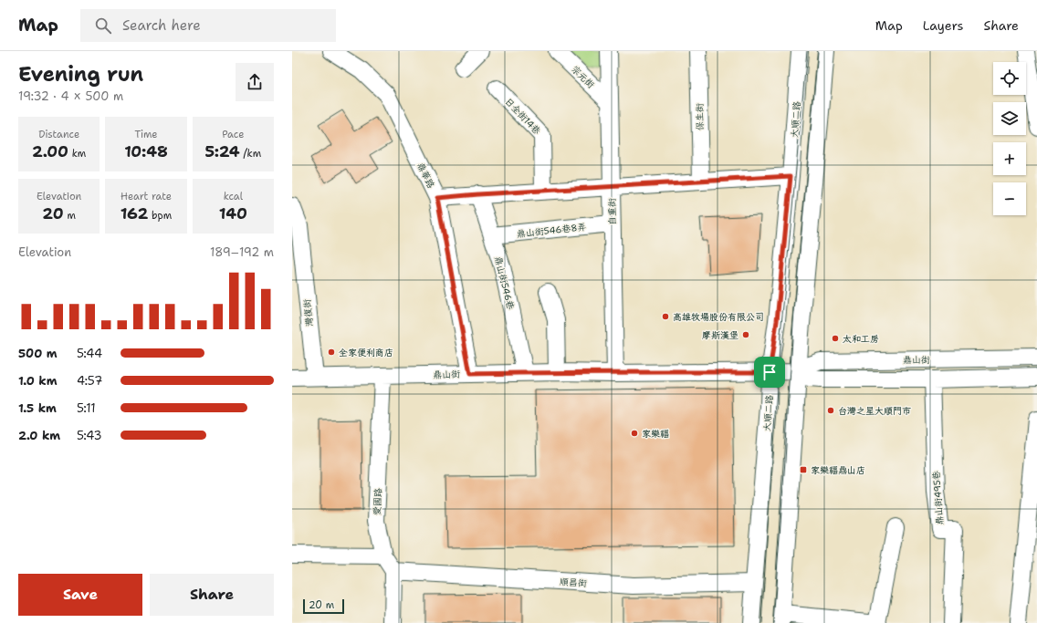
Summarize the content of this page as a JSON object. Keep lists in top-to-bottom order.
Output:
{
  "streets": {
    "street": [
      "宗元街",
      "日全街14巷",
      "保生街",
      "大順二路",
      "鼎華路",
      "自重街",
      "鼎山街546巷8弄",
      "鼎山街546巷",
      "灣復街",
      "鼎山街",
      "鼎山街495巷",
      "愛國路",
      "順昌街"
    ]
  },
  "crossings": [
    ["宗元街", "自重街"],
    ["大順二路", "鼎山街"],
    ["大順二路", "順昌街"],
    ["鼎華路", "鼎山街"],
    ["自重街", "鼎山街546巷8弄"],
    ["自重街", "鼎山街"],
    ["鼎山街546巷8弄", "鼎山街546巷"],
    ["鼎山街546巷", "鼎山街"],
    ["灣復街", "鼎山街"],
    ["鼎山街", "鼎山街495巷"],
    ["鼎山街", "愛國路"],
    ["愛國路", "順昌街"]
  ],
  "places": {
    "other": [
      "高雄牧場股份有限公司",
      "摩斯漢堡",
      "太和工房",
      "全家便利商店",
      "台灣之星大順門市",
      "家樂福"
    ],
    "transit": ["家樂福鼎山店"]
  },
  "scale_bar": "20 m",
  "page": {
    "header": "Map",
    "search": "Search here",
    "nav": ["Map", "Layers", "Share"],
    "heading": ["Evening run", "19:32 · 4 × 500 m"],
    "map_buttons": ["+", "−"],
    "stats": [
      ["Distance", "2.00 km"],
      ["Time", "10:48"],
      ["Pace", "5:24 /km"],
      ["Elevation", "20 m"],
      ["Heart rate", "162 bpm"],
      ["kcal", "140"]
    ],
    "chart": ["Elevation", "189–192 m"],
    "list": [
      {
        "name": "500 m",
        "note": "5:44"
      },
      {
        "name": "1.0 km",
        "note": "4:57"
      },
      {
        "name": "1.5 km",
        "note": "5:11"
      },
      {
        "name": "2.0 km",
        "note": "5:43"
      }
    ],
    "buttons": ["Save", "Share"],
    "scale": "20 m"
  }
}
